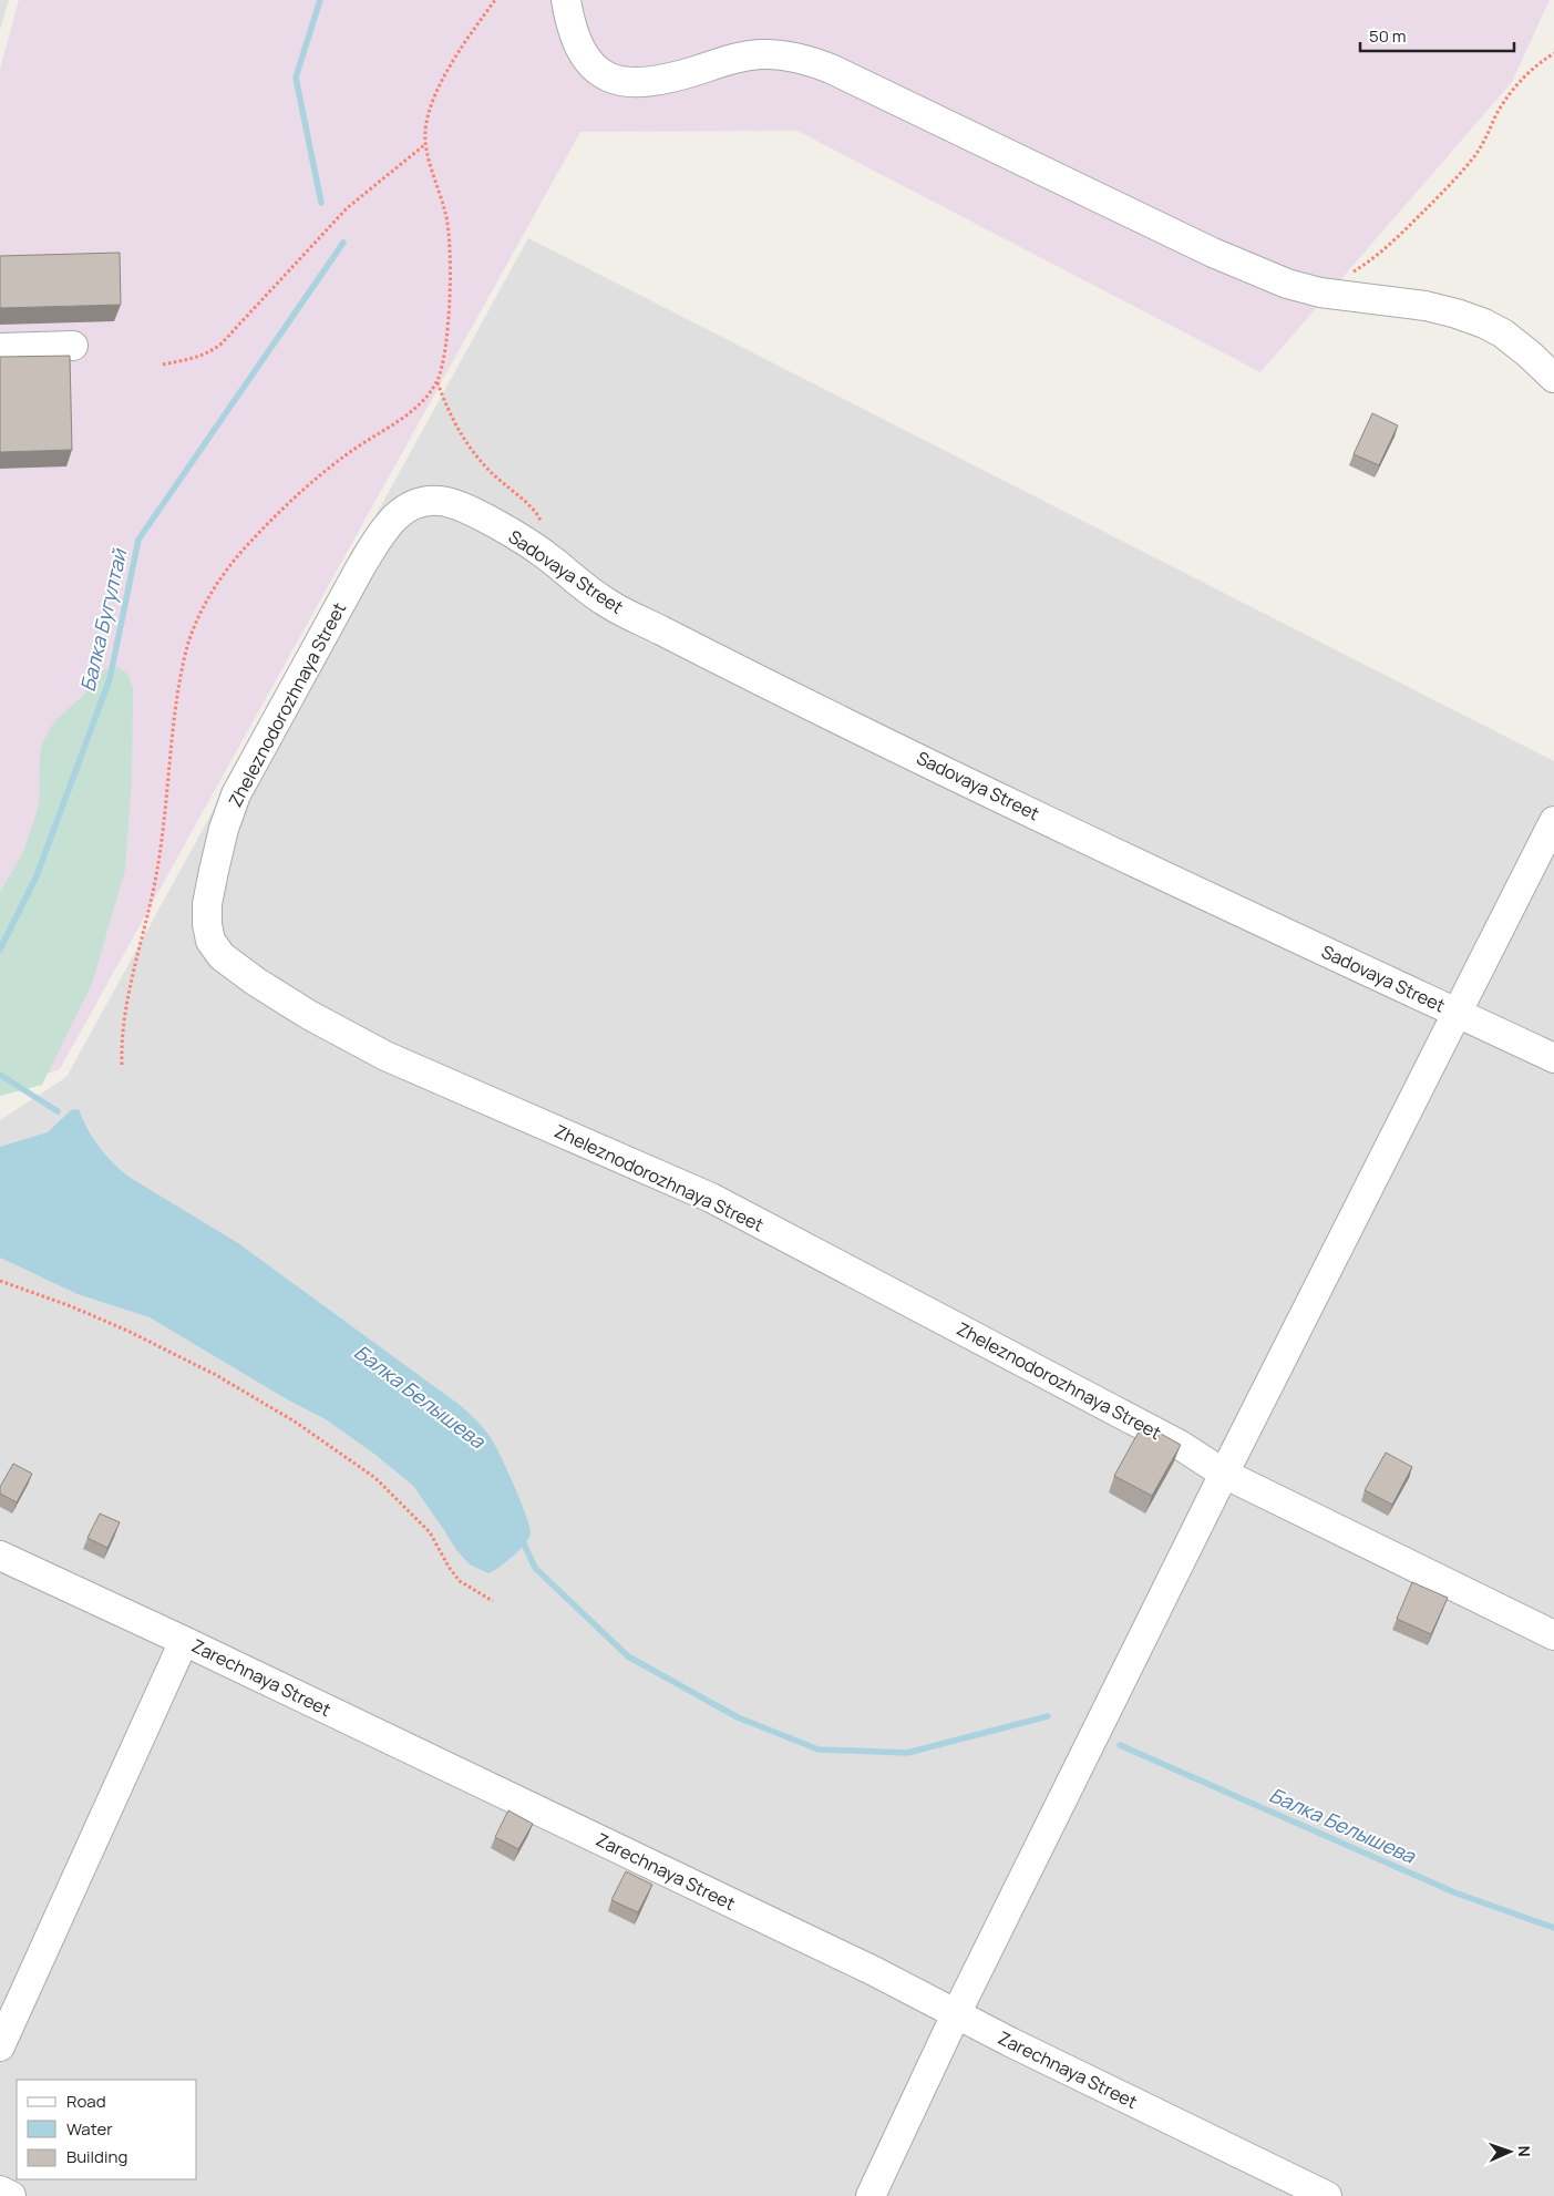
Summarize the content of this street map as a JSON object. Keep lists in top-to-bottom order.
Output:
{
  "streets": {
    "street": ["Sadovaya Street", "Zheleznodorozhnaya Street", "Zarechnaya Street"]
  },
  "crossings": [
    ["Sadovaya Street", "Zheleznodorozhnaya Street"]
  ],
  "water": ["Балка Бугултай", "Балка Белышева"],
  "legend": ["Road", "Water", "Building"],
  "scale_bar": "50 m",
  "north": "right"
}
